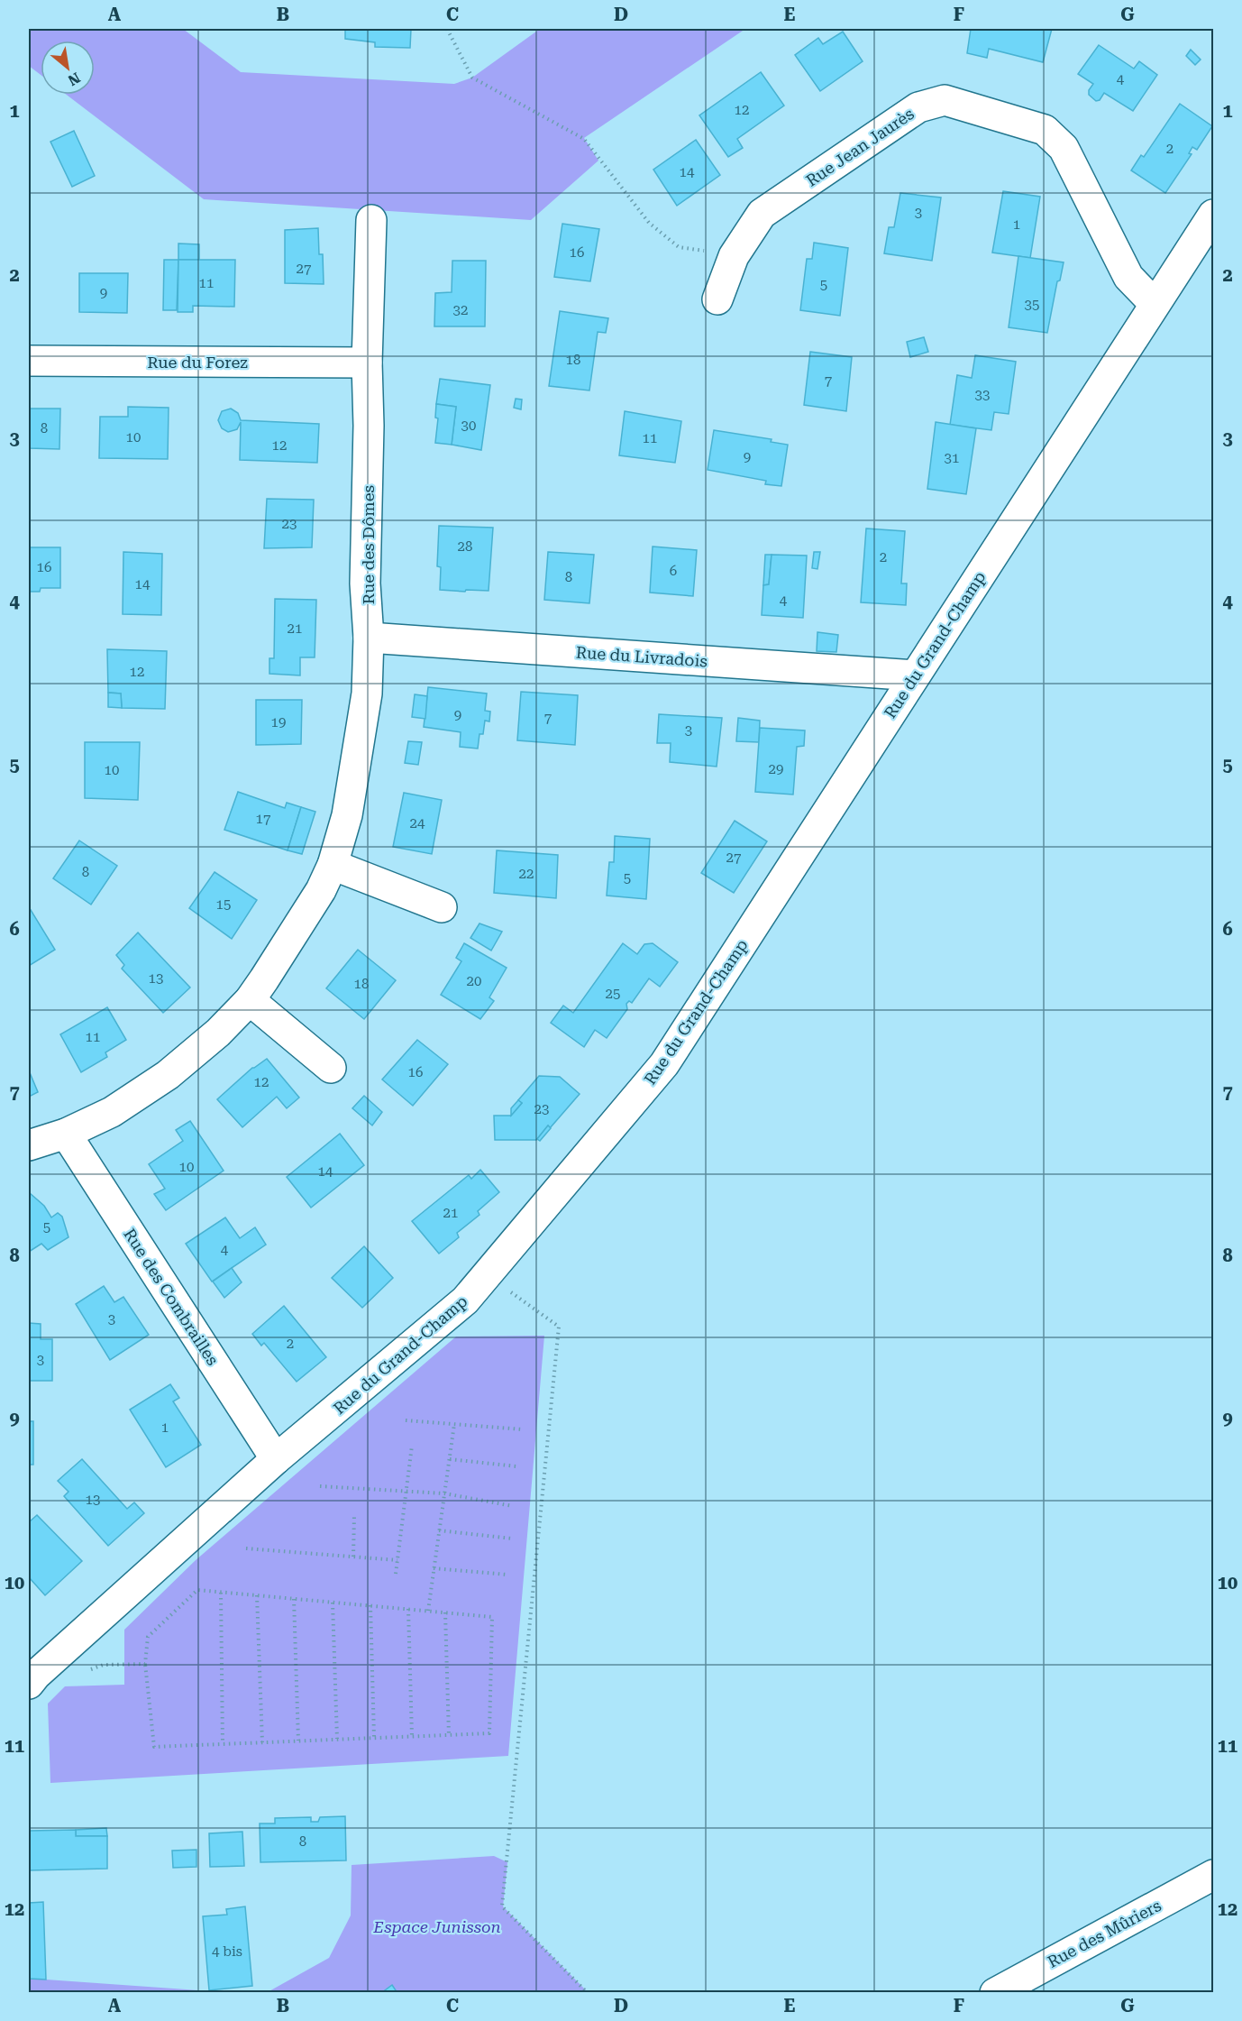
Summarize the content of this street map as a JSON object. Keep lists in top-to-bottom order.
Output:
{
  "streets": {
    "street": [
      "Rue Jean Jaurès",
      "Rue du Forez",
      "Rue des Dômes",
      "Rue du Grand-Champ",
      "Rue du Livradois",
      "Rue des Combrailles",
      "Rue des Mûriers"
    ]
  },
  "crossings": [
    ["Rue Jean Jaurès", "Rue du Grand-Champ"],
    ["Rue du Forez", "Rue des Dômes"],
    ["Rue des Dômes", "Rue du Livradois"],
    ["Rue des Dômes", "Rue des Combrailles"],
    ["Rue du Grand-Champ", "Rue du Livradois"],
    ["Rue du Grand-Champ", "Rue des Combrailles"]
  ],
  "parks": ["Espace Junisson"],
  "house_numbers": [
    "4",
    "12",
    "2",
    "14",
    "3",
    "1",
    "16",
    "27",
    "11",
    "5",
    "9",
    "35",
    "32",
    "18",
    "7",
    "33",
    "30",
    "8",
    "10",
    "11",
    "12",
    "9",
    "31",
    "23",
    "28",
    "2",
    "16",
    "6",
    "8",
    "14",
    "4",
    "21",
    "12",
    "9",
    "7",
    "19",
    "3",
    "29",
    "10",
    "17",
    "24",
    "27",
    "8",
    "22",
    "5",
    "15",
    "13",
    "20",
    "18",
    "25",
    "11",
    "16",
    "12",
    "23",
    "10",
    "14",
    "21",
    "5",
    "4",
    "3",
    "2",
    "3",
    "1",
    "13",
    "8",
    "4 bis"
  ],
  "north": "bottom right",
  "grid": {
    "columns": [
      "A",
      "B",
      "C",
      "D",
      "E",
      "F",
      "G"
    ],
    "rows": [
      "1",
      "2",
      "3",
      "4",
      "5",
      "6",
      "7",
      "8",
      "9",
      "10",
      "11",
      "12"
    ]
  }
}
